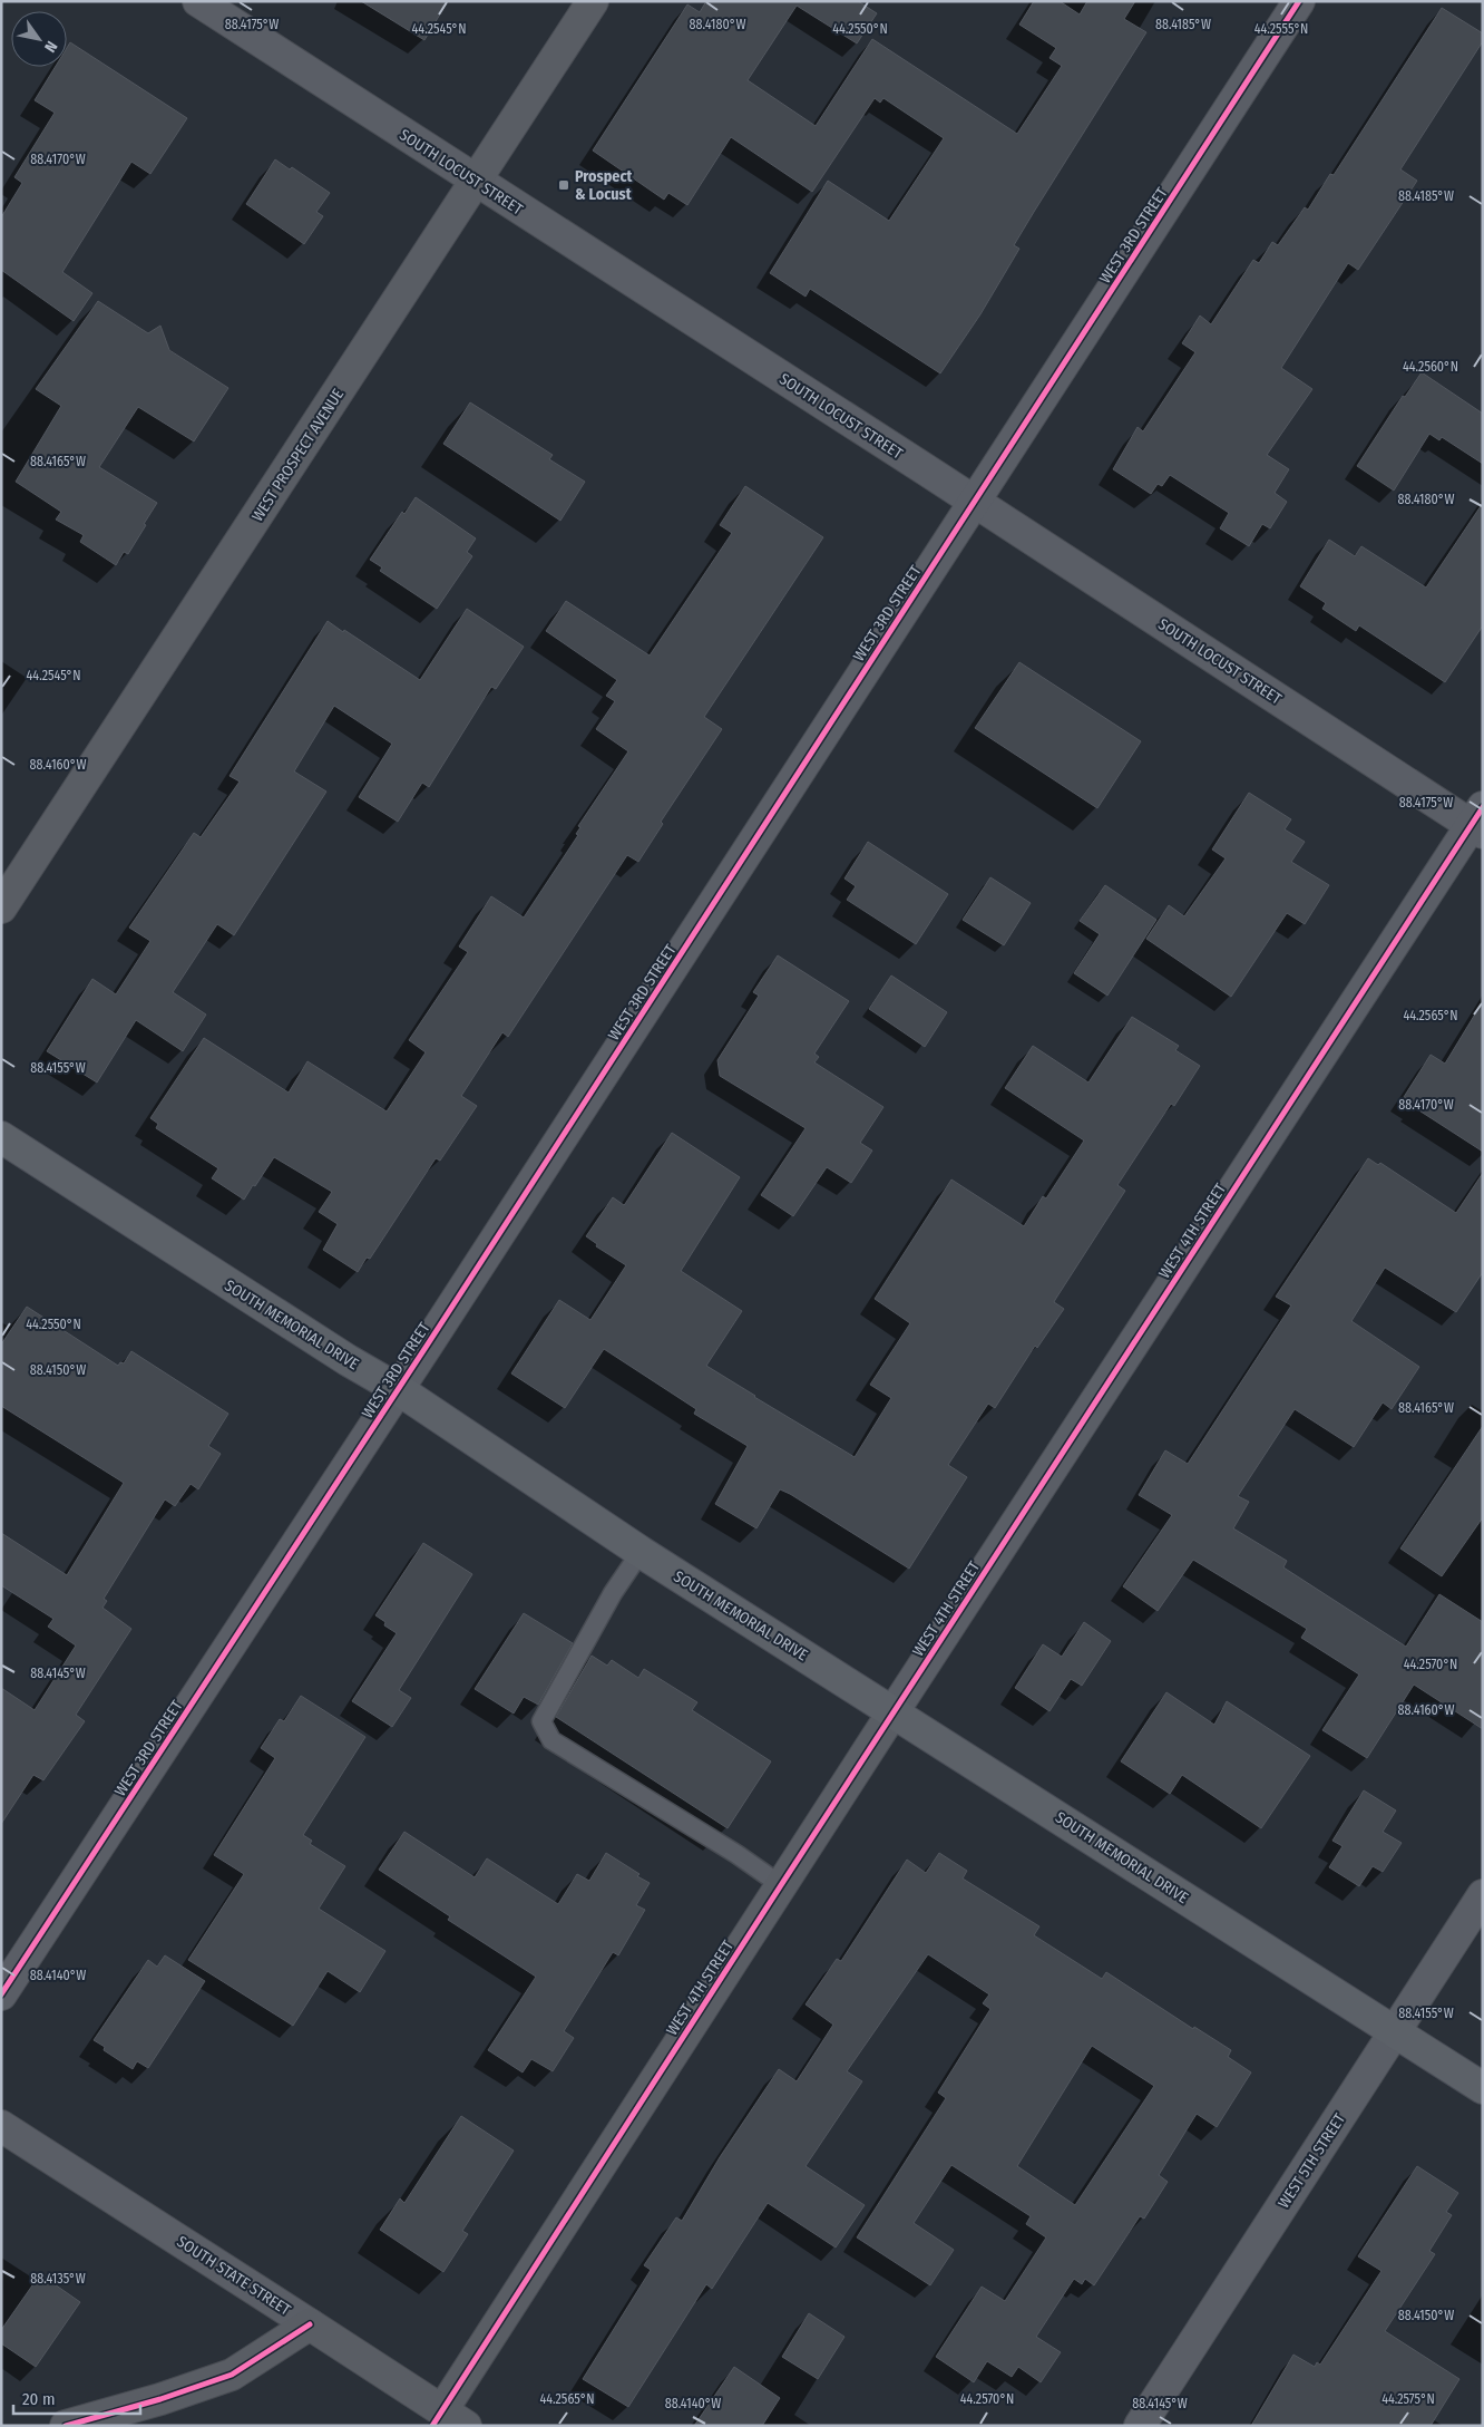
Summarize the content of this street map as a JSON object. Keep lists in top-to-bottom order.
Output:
{
  "streets": {
    "main road": ["SOUTH MEMORIAL DRIVE"],
    "street": [
      "SOUTH LOCUST STREET",
      "WEST 3RD STREET",
      "WEST PROSPECT AVENUE",
      "WEST 4TH STREET",
      "WEST 5TH STREET",
      "SOUTH STATE STREET"
    ]
  },
  "crossings": [
    ["SOUTH LOCUST STREET", "WEST 3RD STREET"],
    ["SOUTH LOCUST STREET", "WEST PROSPECT AVENUE"],
    ["SOUTH LOCUST STREET", "WEST 4TH STREET"],
    ["WEST 3RD STREET", "SOUTH MEMORIAL DRIVE"],
    ["WEST 4TH STREET", "SOUTH MEMORIAL DRIVE"],
    ["WEST 4TH STREET", "SOUTH STATE STREET"],
    ["SOUTH MEMORIAL DRIVE", "WEST 5TH STREET"]
  ],
  "places": {
    "transit": ["Prospect & Locust"]
  },
  "scale_bar": "20 m",
  "north": "bottom right",
  "coordinates": [
    "88.4175°W",
    "88.4180°W",
    "88.4185°W",
    "44.2550°N",
    "44.2555°N",
    "44.2545°N",
    "88.4170°W",
    "44.2560°N",
    "88.4165°W",
    "88.4160°W",
    "44.2565°N",
    "88.4155°W",
    "88.4150°W",
    "44.2570°N",
    "88.4145°W",
    "88.4140°W",
    "88.4135°W",
    "44.2575°N"
  ]
}
